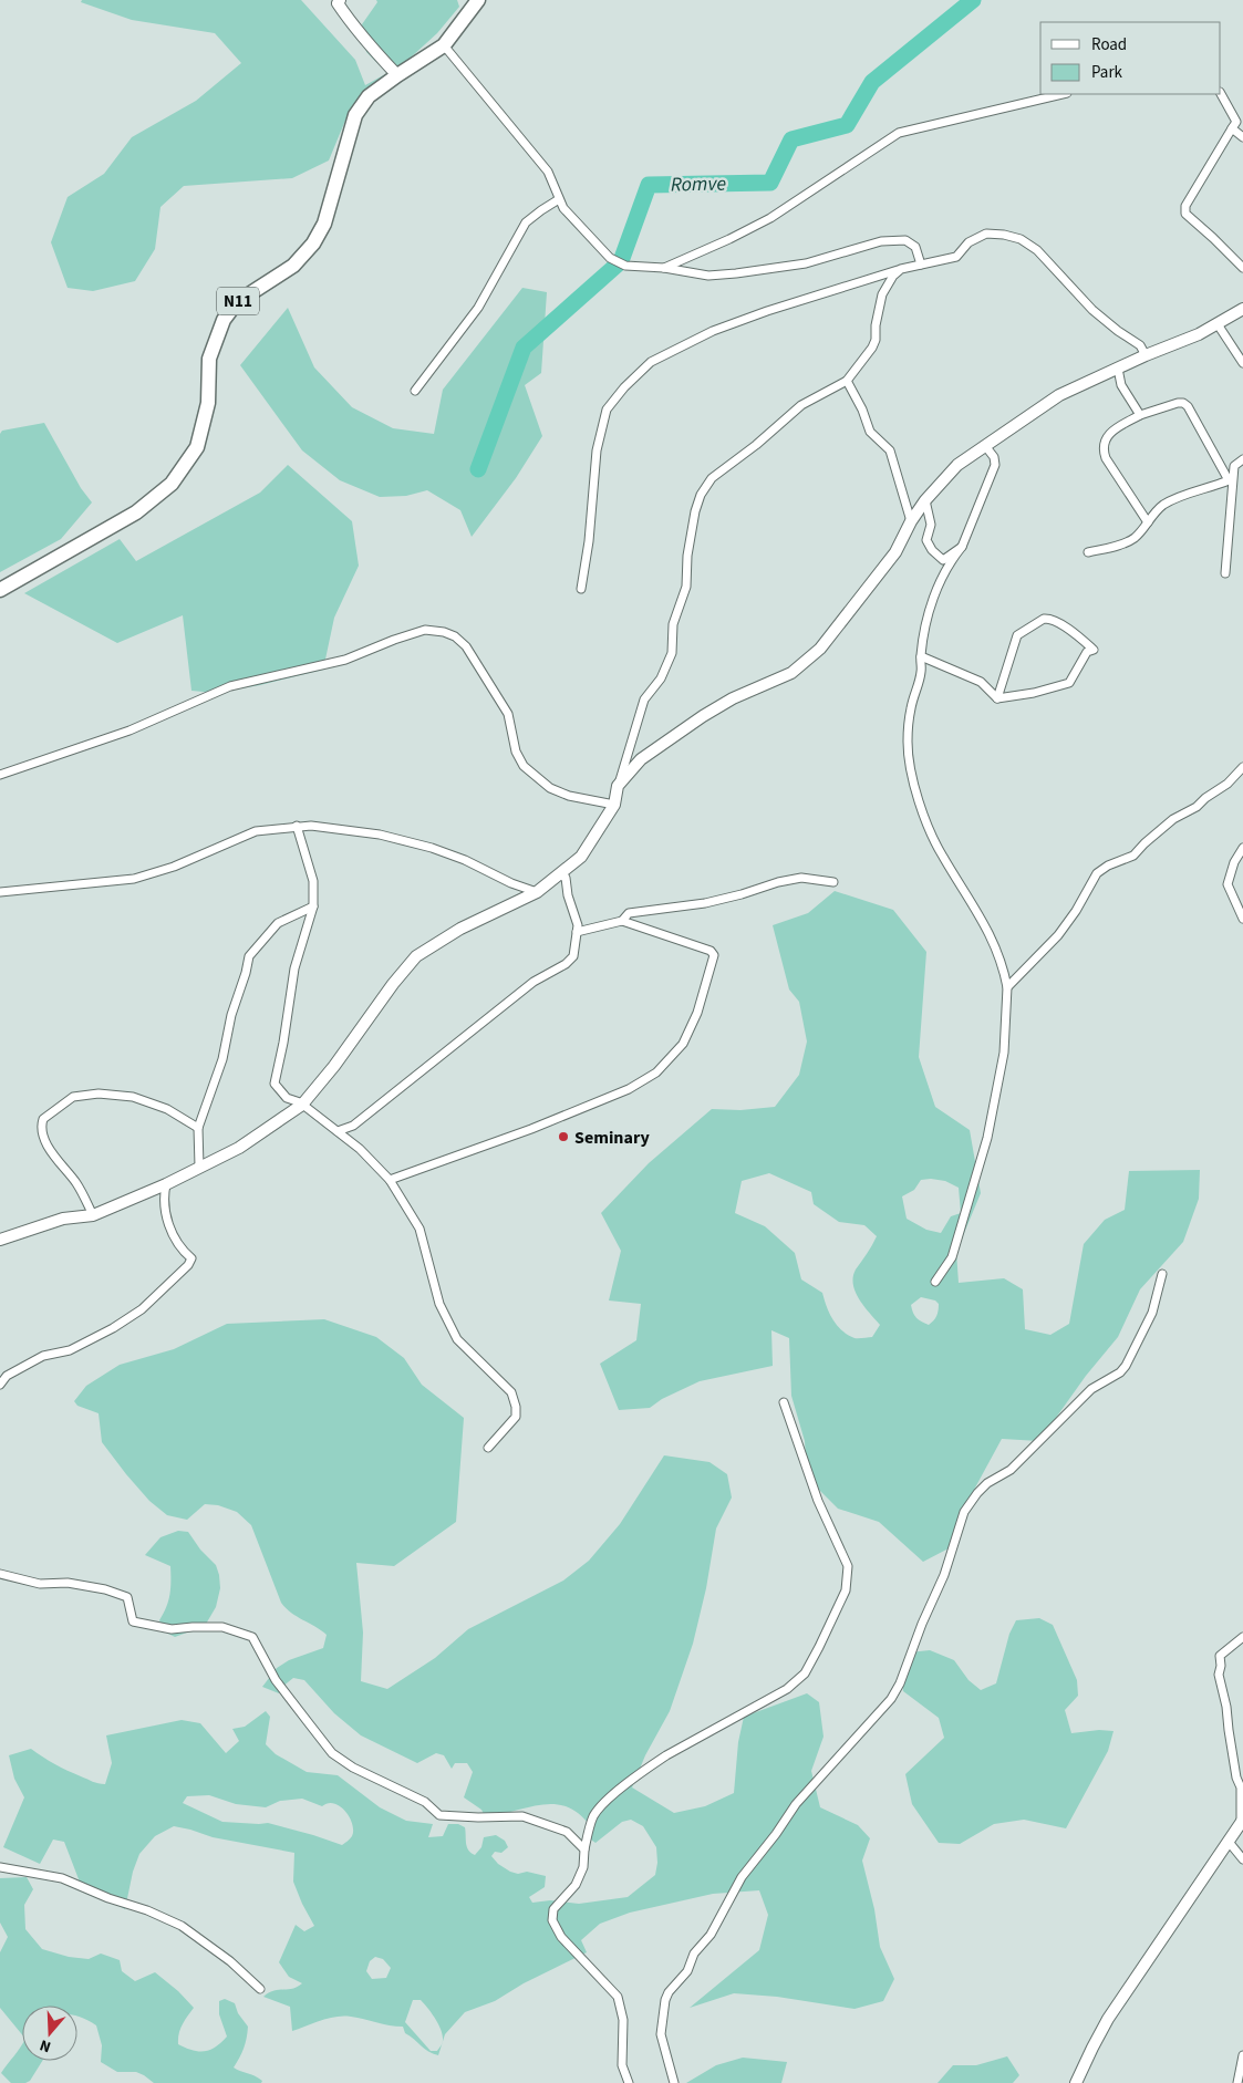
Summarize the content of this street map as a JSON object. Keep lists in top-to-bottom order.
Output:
{
  "streets": {
    "highway": ["N11"]
  },
  "water": ["Romve"],
  "places": ["Seminary"],
  "legend": ["Road", "Park"],
  "north": "bottom"
}
